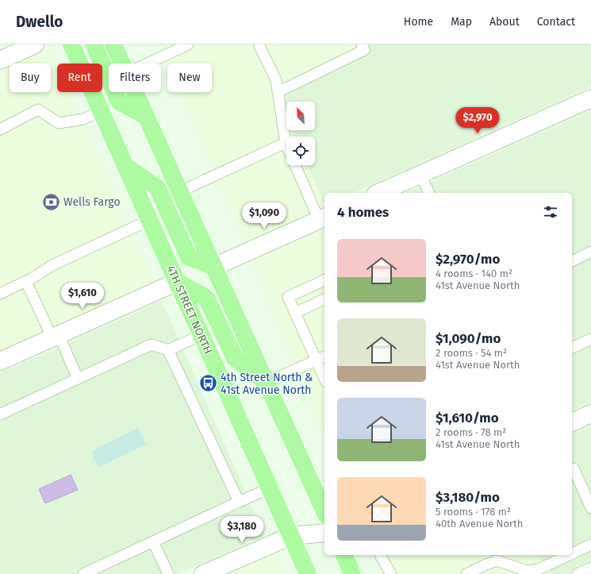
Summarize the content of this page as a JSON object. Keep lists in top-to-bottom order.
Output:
{
  "streets": {
    "main road": ["4TH STREET NORTH"]
  },
  "places": {
    "bank": ["Wells Fargo"],
    "bus stop": ["4th Street North & 41st Avenue North"]
  },
  "north": "top left",
  "page": {
    "header": "Dwello",
    "nav": [
      "Home",
      "Map",
      "About",
      "Contact"
    ],
    "chip": [
      "Buy",
      "Rent",
      "Filters",
      "New"
    ],
    "price": [
      "$2,970",
      "$1,090",
      "$1,610",
      "$3,180"
    ],
    "heading": "4 homes",
    "list": [
      {
        "name": "$2,970/mo",
        "note": "4 rooms · 140 m² · 41st Avenue North"
      },
      {
        "name": "$1,090/mo",
        "note": "2 rooms · 54 m² · 41st Avenue North"
      },
      {
        "name": "$1,610/mo",
        "note": "2 rooms · 78 m² · 41st Avenue North"
      },
      {
        "name": "$3,180/mo",
        "note": "5 rooms · 178 m² · 40th Avenue North"
      }
    ]
  }
}
